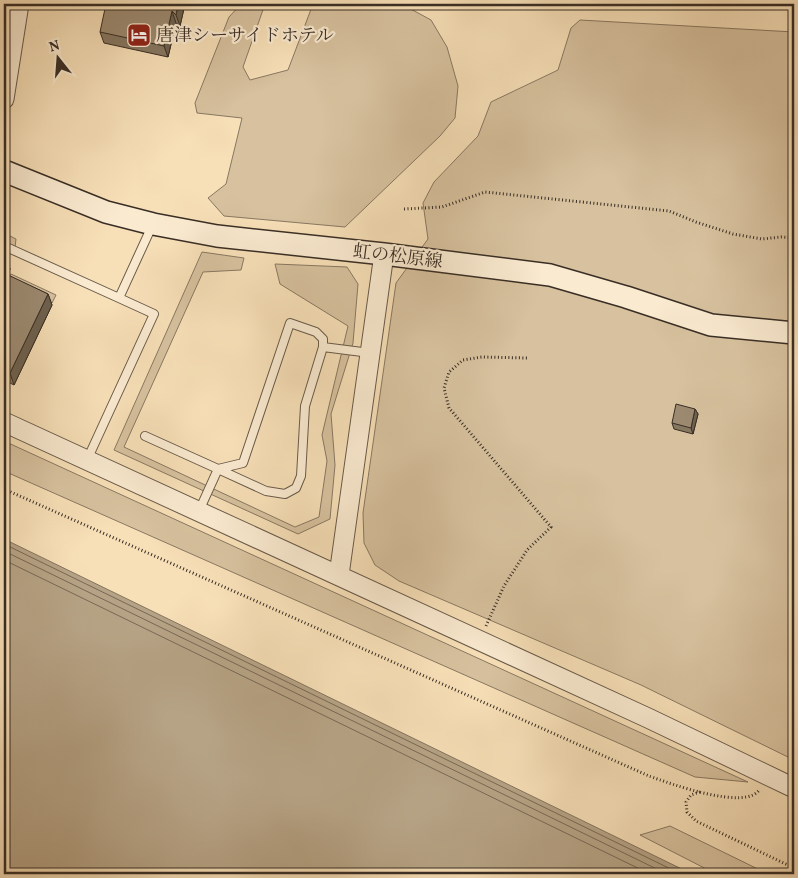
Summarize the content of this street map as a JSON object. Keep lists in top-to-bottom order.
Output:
{
  "streets": {
    "main road": ["虹の松原線"]
  },
  "places": {
    "hotel": ["唐津シーサイドホテル"]
  },
  "north": "top"
}
